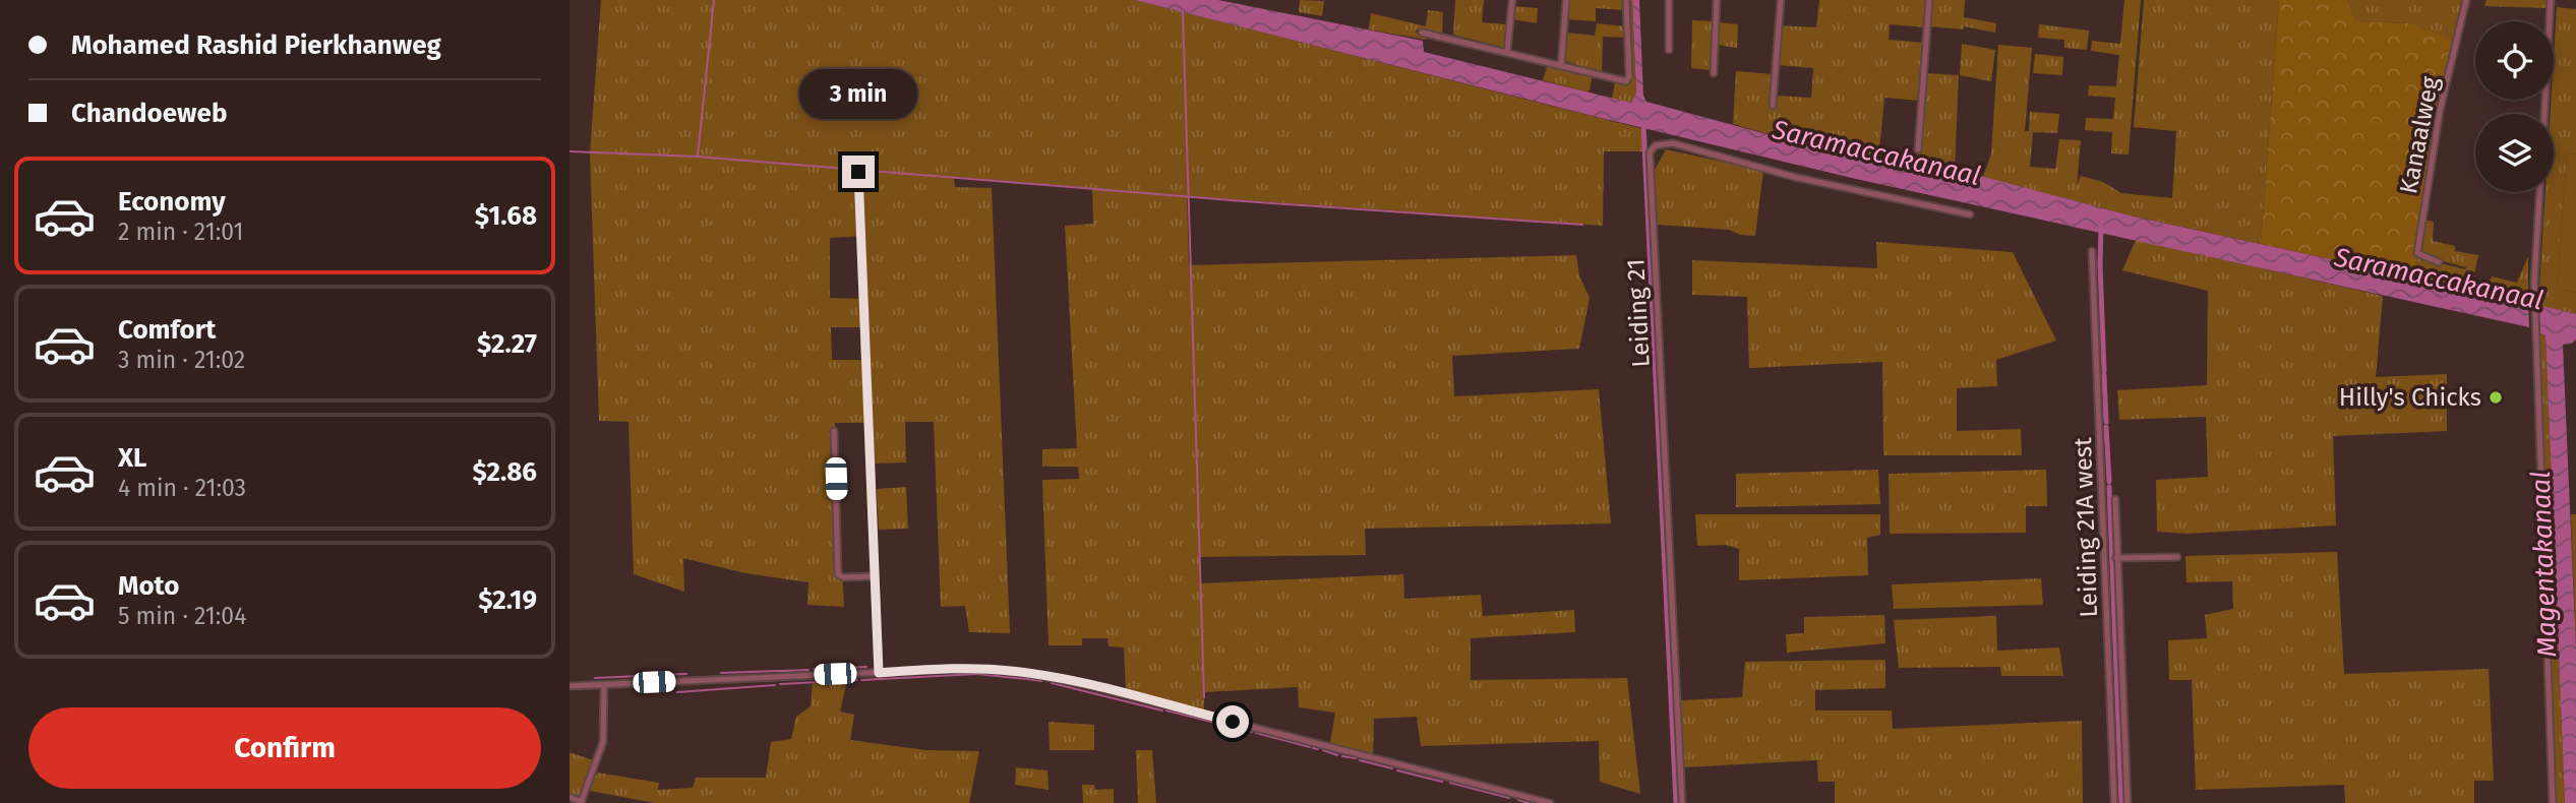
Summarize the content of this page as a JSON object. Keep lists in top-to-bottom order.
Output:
{
  "streets": {
    "street": ["Kanaalweg", "Leiding 21", "Leiding 21A west"]
  },
  "water": ["Saramaccakanaal", "Magentakanaal"],
  "places": ["Hilly's Chicks"],
  "page": {
    "banner": ["Mohamed Rashid Pierkhanweg", "Chandoeweb"],
    "bubble": "3 min",
    "list": [
      {
        "name": "Economy",
        "note": "2 min · 21:01",
        "value": "$1.68"
      },
      {
        "name": "Comfort",
        "note": "3 min · 21:02",
        "value": "$2.27"
      },
      {
        "name": "XL",
        "note": "4 min · 21:03",
        "value": "$2.86"
      },
      {
        "name": "Moto",
        "note": "5 min · 21:04",
        "value": "$2.19"
      }
    ],
    "buttons": "Confirm"
  }
}
